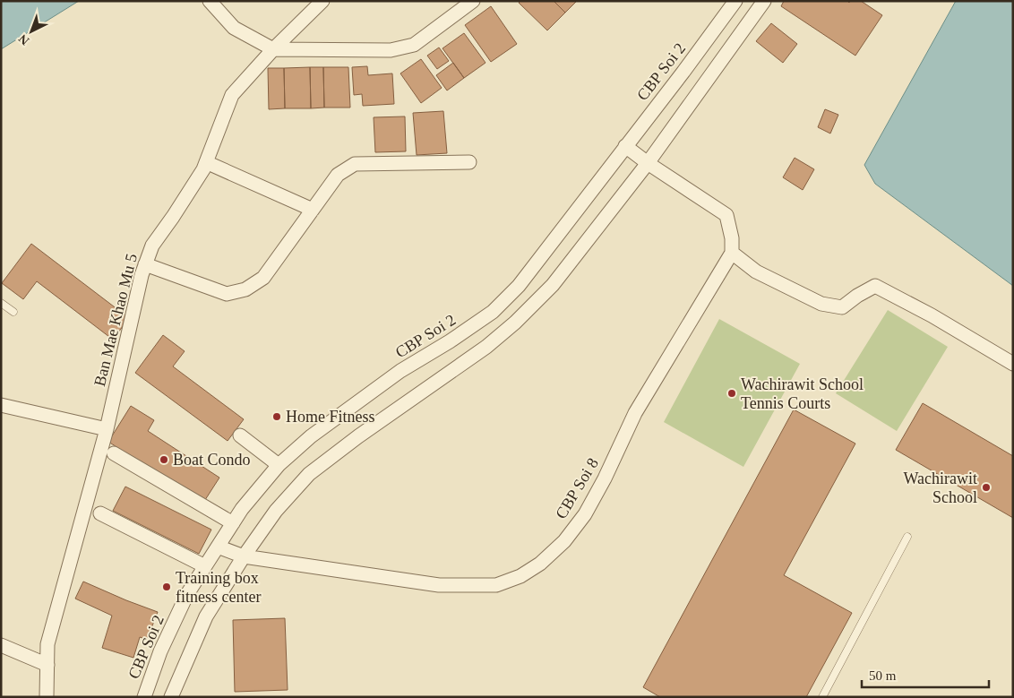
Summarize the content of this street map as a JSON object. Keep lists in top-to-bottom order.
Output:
{
  "streets": {
    "street": ["CBP Soi 2", "Ban Mae Khao Mu 5", "CBP Soi 8"]
  },
  "crossings": [
    ["CBP Soi 2", "CBP Soi 8"]
  ],
  "places": [
    "Wachirawit School Tennis Courts",
    "Home Fitness",
    "Boat Condo",
    "Wachirawit School",
    "Training box fitness center"
  ],
  "scale_bar": "50 m",
  "north": "bottom left"
}
